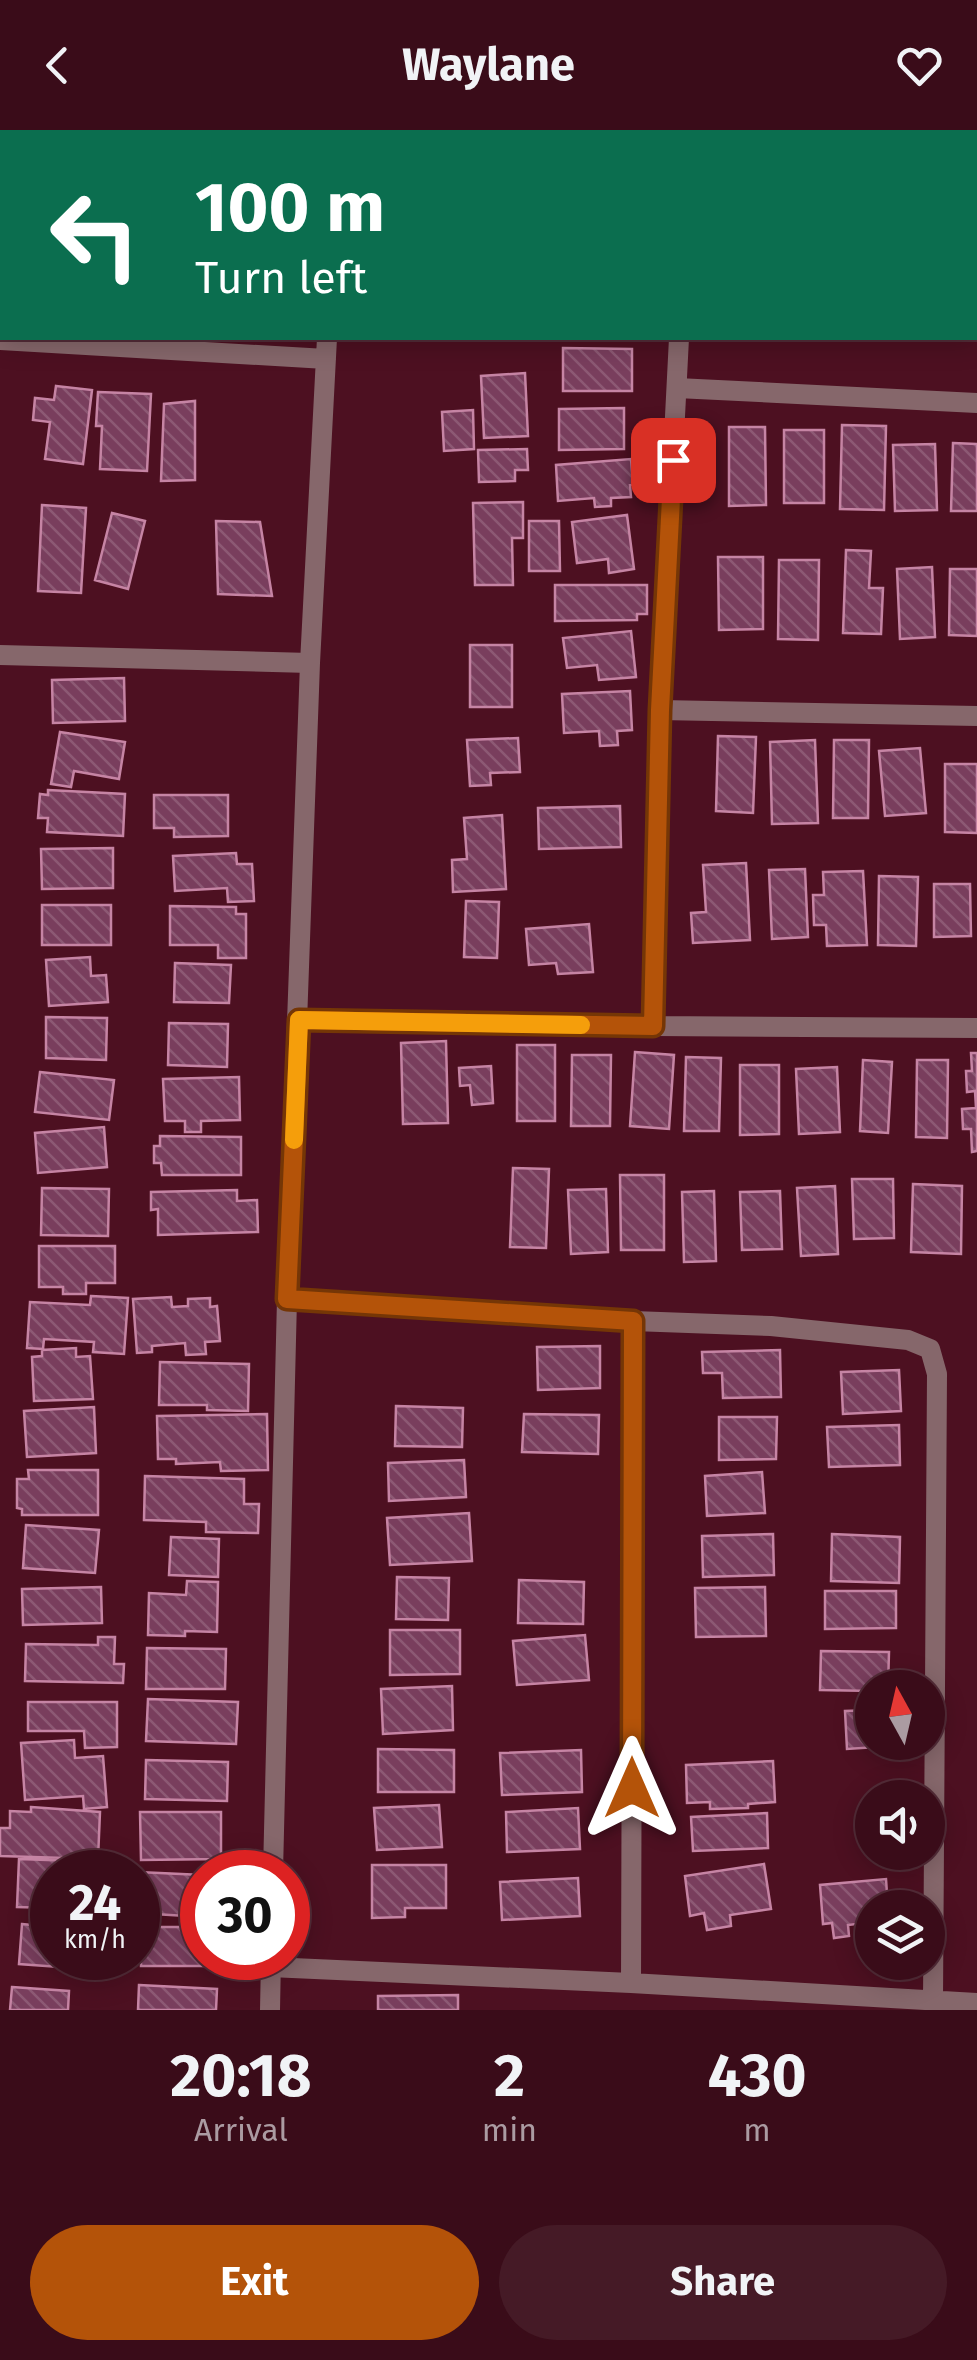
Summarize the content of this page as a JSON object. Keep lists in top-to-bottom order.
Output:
{
  "north": "top",
  "page": {
    "header": "Waylane",
    "turn": ["100 m", "Turn left"],
    "speed": "24 km/h",
    "limit": "30",
    "eta": [
      "20:18",
      "Arrival",
      "2",
      "min",
      "430",
      "m"
    ],
    "buttons": ["Exit", "Share"]
  }
}
